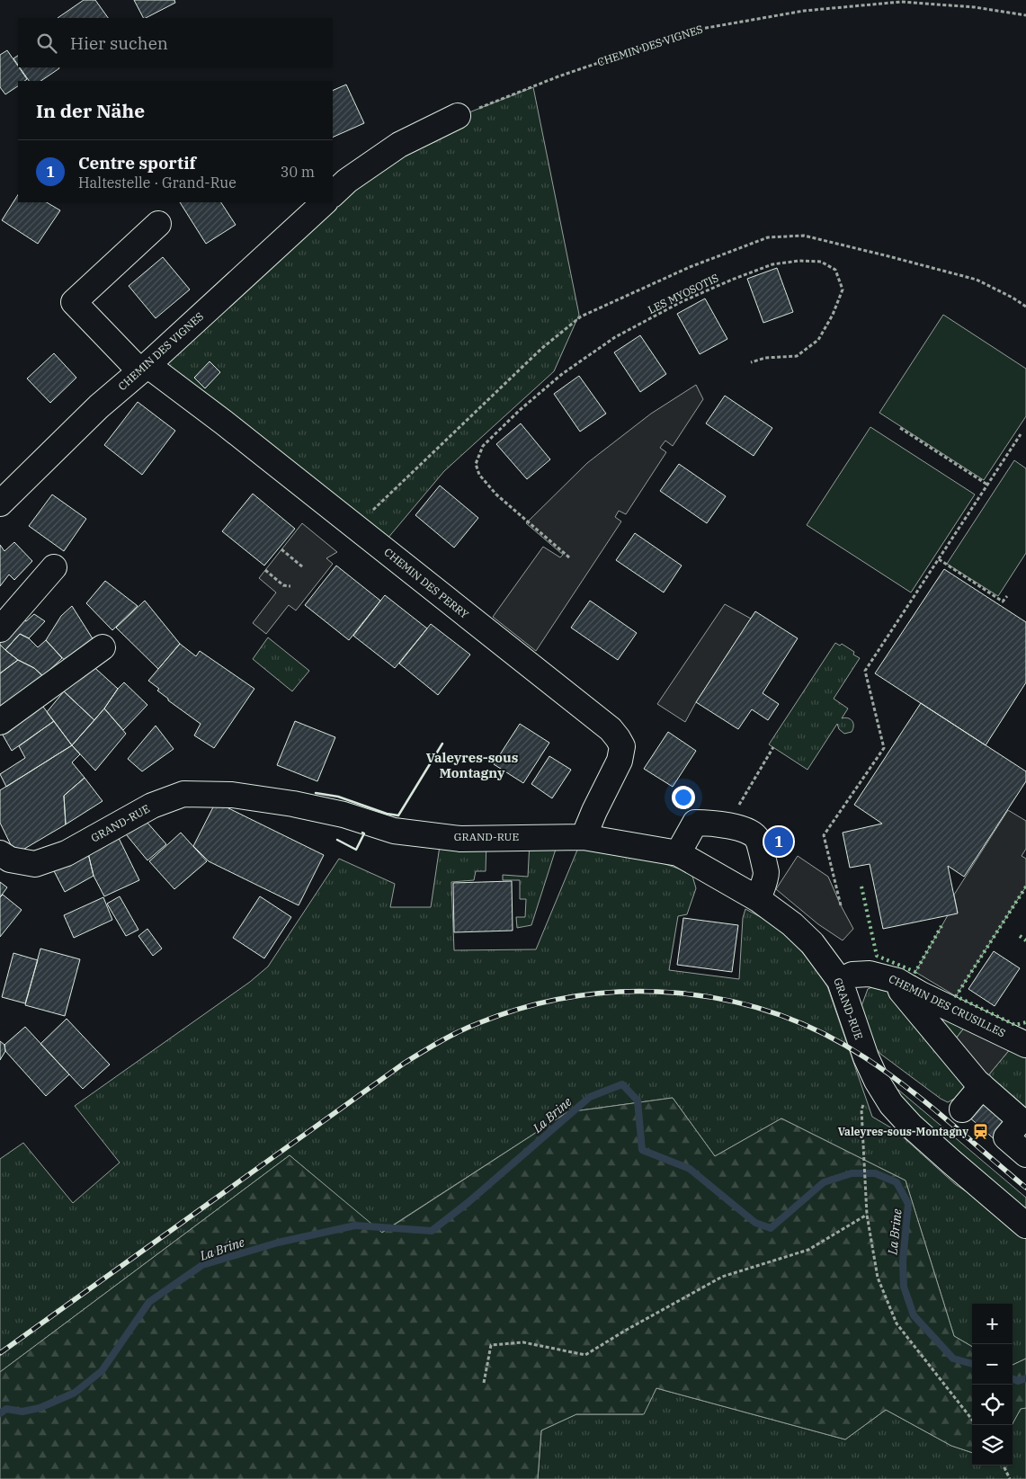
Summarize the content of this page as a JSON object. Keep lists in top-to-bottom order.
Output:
{
  "streets": {
    "street": [
      "CHEMIN DES VIGNES",
      "CHEMIN DES PERRY",
      "GRAND-RUE",
      "CHEMIN DES CRUSILLES"
    ],
    "path": ["LES MYOSOTIS"]
  },
  "crossings": [
    ["CHEMIN DES VIGNES", "CHEMIN DES PERRY"],
    ["CHEMIN DES PERRY", "GRAND-RUE"],
    ["GRAND-RUE", "CHEMIN DES CRUSILLES"]
  ],
  "districts": ["Valeyres-sous Montagny"],
  "water": ["La Brine"],
  "places": {
    "station": ["Valeyres-sous-Montagny"]
  },
  "page": {
    "search": "Hier suchen",
    "heading": "In der Nähe",
    "list": [
      {
        "mark": "1",
        "name": "Centre sportif",
        "note": "Haltestelle · Grand-Rue",
        "value": "30 m"
      }
    ],
    "pins": "1",
    "map_buttons": ["+", "−"]
  }
}
